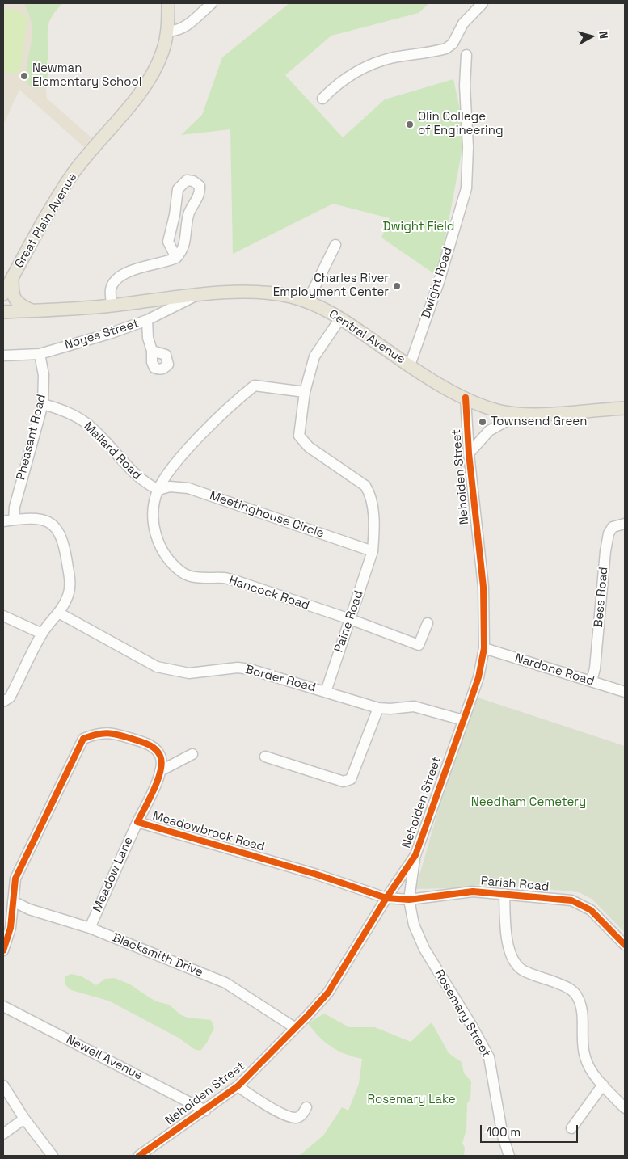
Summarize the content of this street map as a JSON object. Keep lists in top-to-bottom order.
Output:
{
  "streets": {
    "main road": ["Great Plain Avenue", "Central Avenue"],
    "street": [
      "Dwight Road",
      "Noyes Street",
      "Pheasant Road",
      "Mallard Road",
      "Nehoiden Street",
      "Meetinghouse Circle",
      "Hancock Road",
      "Bess Road",
      "Paine Road",
      "Nardone Road",
      "Border Road",
      "Meadowbrook Road",
      "Meadow Lane",
      "Parish Road",
      "Blacksmith Drive",
      "Rosemary Street",
      "Newell Avenue"
    ]
  },
  "crossings": [
    ["Dwight Road", "Central Avenue"],
    ["Noyes Street", "Central Avenue"],
    ["Noyes Street", "Pheasant Road"],
    ["Central Avenue", "Nehoiden Street"],
    ["Pheasant Road", "Mallard Road"],
    ["Mallard Road", "Meetinghouse Circle"],
    ["Mallard Road", "Hancock Road"],
    ["Nehoiden Street", "Nardone Road"],
    ["Nehoiden Street", "Border Road"],
    ["Nehoiden Street", "Meadowbrook Road"],
    ["Nehoiden Street", "Parish Road"],
    ["Nehoiden Street", "Blacksmith Drive"],
    ["Nehoiden Street", "Rosemary Street"],
    ["Nehoiden Street", "Newell Avenue"],
    ["Meetinghouse Circle", "Hancock Road"],
    ["Meetinghouse Circle", "Paine Road"],
    ["Hancock Road", "Paine Road"],
    ["Bess Road", "Nardone Road"],
    ["Paine Road", "Border Road"],
    ["Meadowbrook Road", "Meadow Lane"],
    ["Meadowbrook Road", "Parish Road"],
    ["Meadow Lane", "Blacksmith Drive"],
    ["Parish Road", "Rosemary Street"]
  ],
  "parks": ["Dwight Field", "Needham Cemetery", "Rosemary Lake"],
  "places": [
    "Newman Elementary School",
    "Olin College of Engineering",
    "Charles River Employment Center",
    "Townsend Green"
  ],
  "scale_bar": "100 m",
  "north": "right"
}
